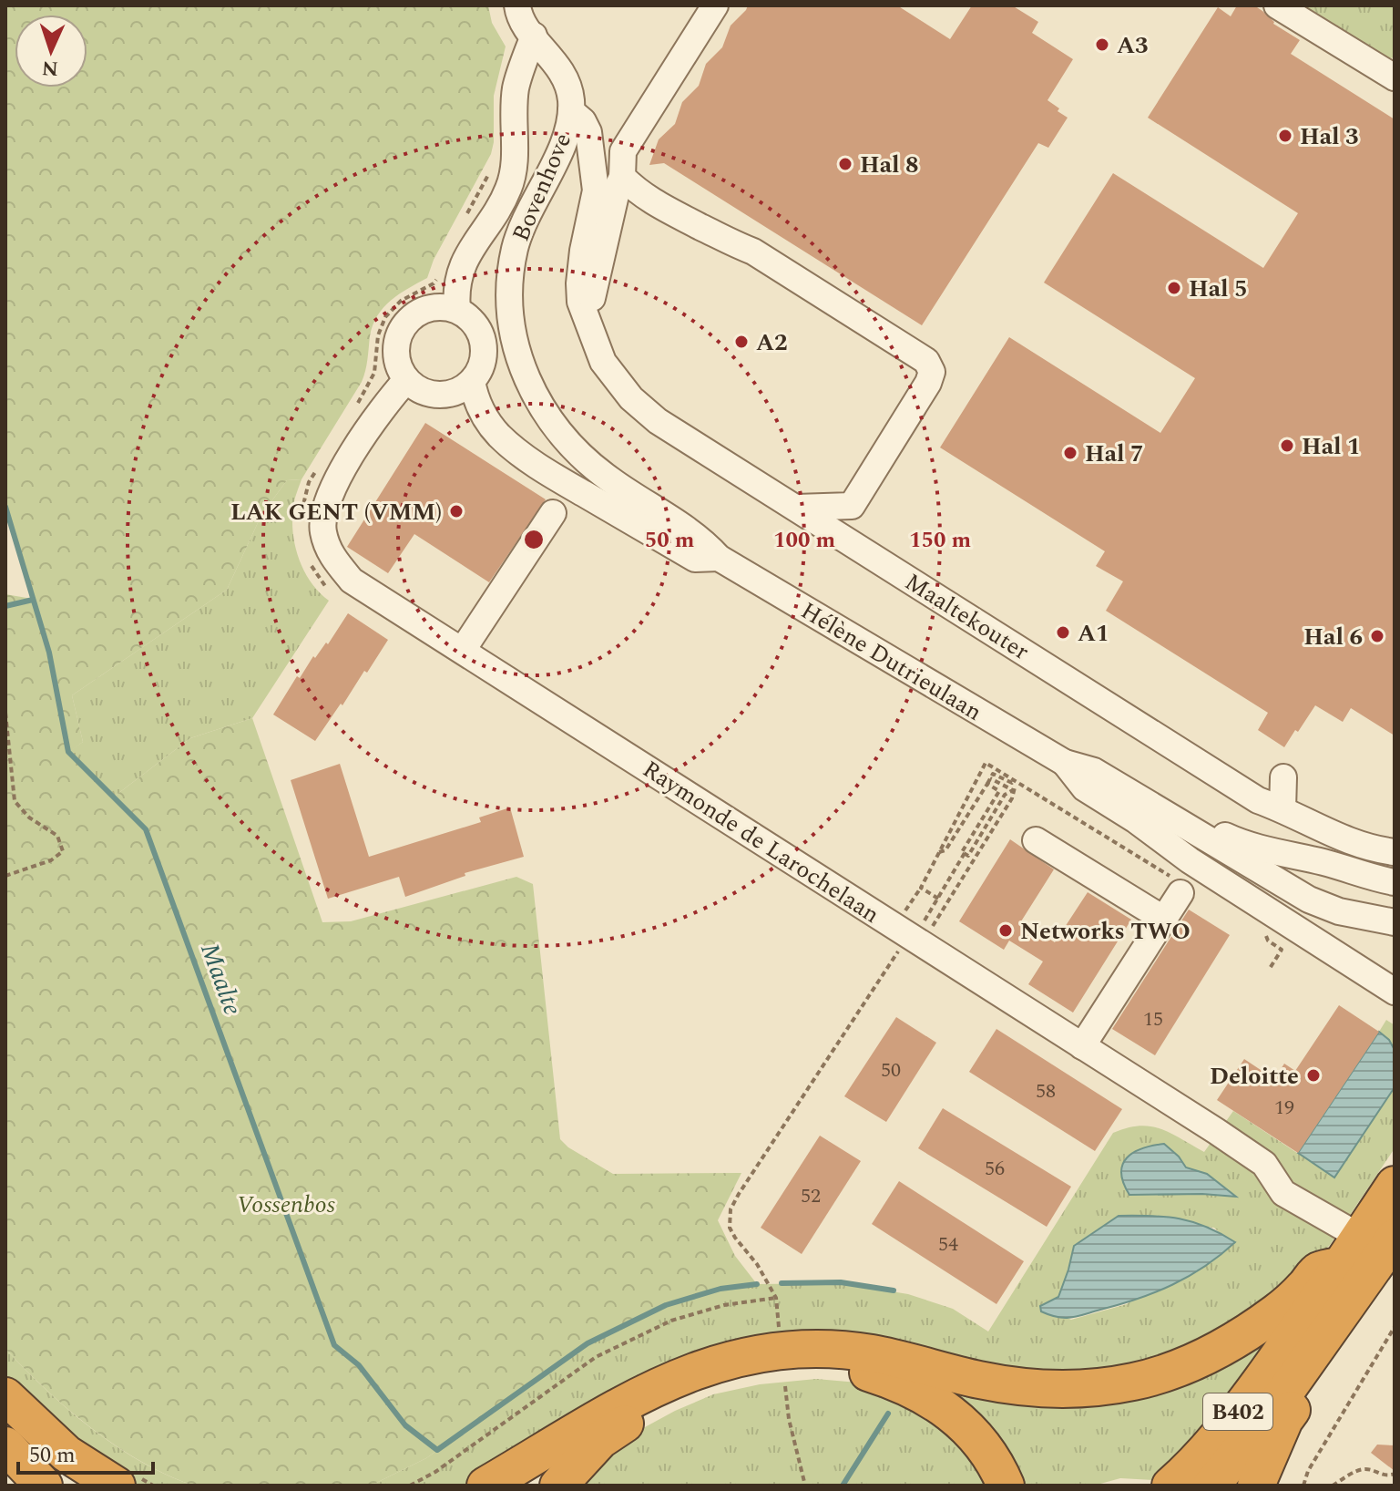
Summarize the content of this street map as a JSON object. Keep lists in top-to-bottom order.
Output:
{
  "streets": {
    "highway": ["B402"],
    "street": [
      "Bovenhove",
      "Maaltekouter",
      "Hélène Dutrieulaan",
      "Raymonde de Larochelaan"
    ]
  },
  "crossings": [
    ["Bovenhove", "Maaltekouter"],
    ["Bovenhove", "Hélène Dutrieulaan"],
    ["Raymonde de Larochelaan", "B402"]
  ],
  "water": ["Maalte"],
  "parks": ["Vossenbos"],
  "places": [
    "A3",
    "Hal 3",
    "Hal 8",
    "Hal 5",
    "A2",
    "Hal 1",
    "Hal 7",
    "LAK GENT (VMM)",
    "A1",
    "Hal 6",
    "Networks TWO",
    "Deloitte"
  ],
  "house_numbers": [
    "15",
    "50",
    "58",
    "19",
    "56",
    "52",
    "54"
  ],
  "scale_bar": "50 m",
  "north": "bottom",
  "rings": ["50 m", "100 m", "150 m"]
}
